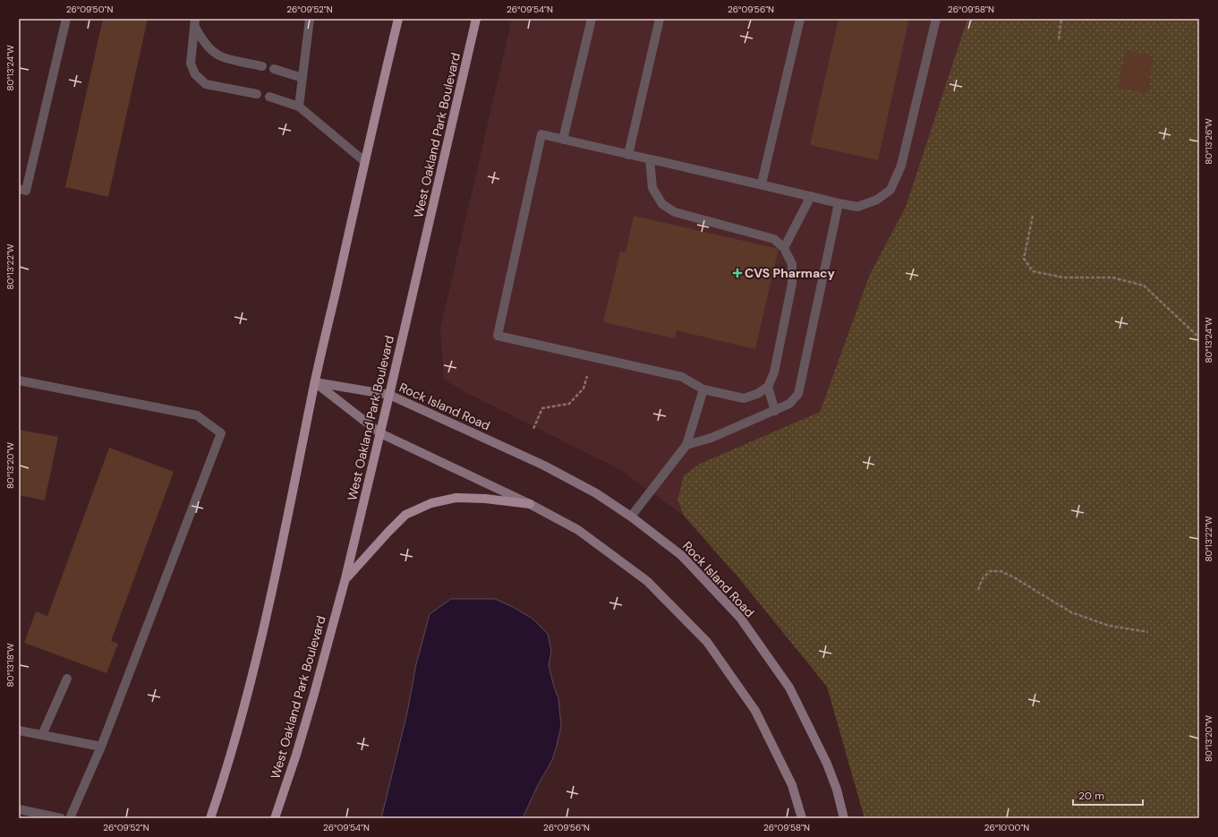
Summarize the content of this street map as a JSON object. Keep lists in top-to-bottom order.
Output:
{
  "streets": {
    "main road": ["West Oakland Park Boulevard", "Rock Island Road"]
  },
  "crossings": [
    ["West Oakland Park Boulevard", "Rock Island Road"]
  ],
  "places": {
    "health": ["CVS Pharmacy"]
  },
  "scale_bar": "20 m",
  "coordinates": [
    "26°09'50\"N",
    "26°09'52\"N",
    "26°09'54\"N",
    "26°09'56\"N",
    "26°09'58\"N",
    "80°13'24\"W",
    "80°13'26\"W",
    "80°13'22\"W",
    "80°13'20\"W",
    "80°13'18\"W",
    "26°10'00\"N"
  ]
}
